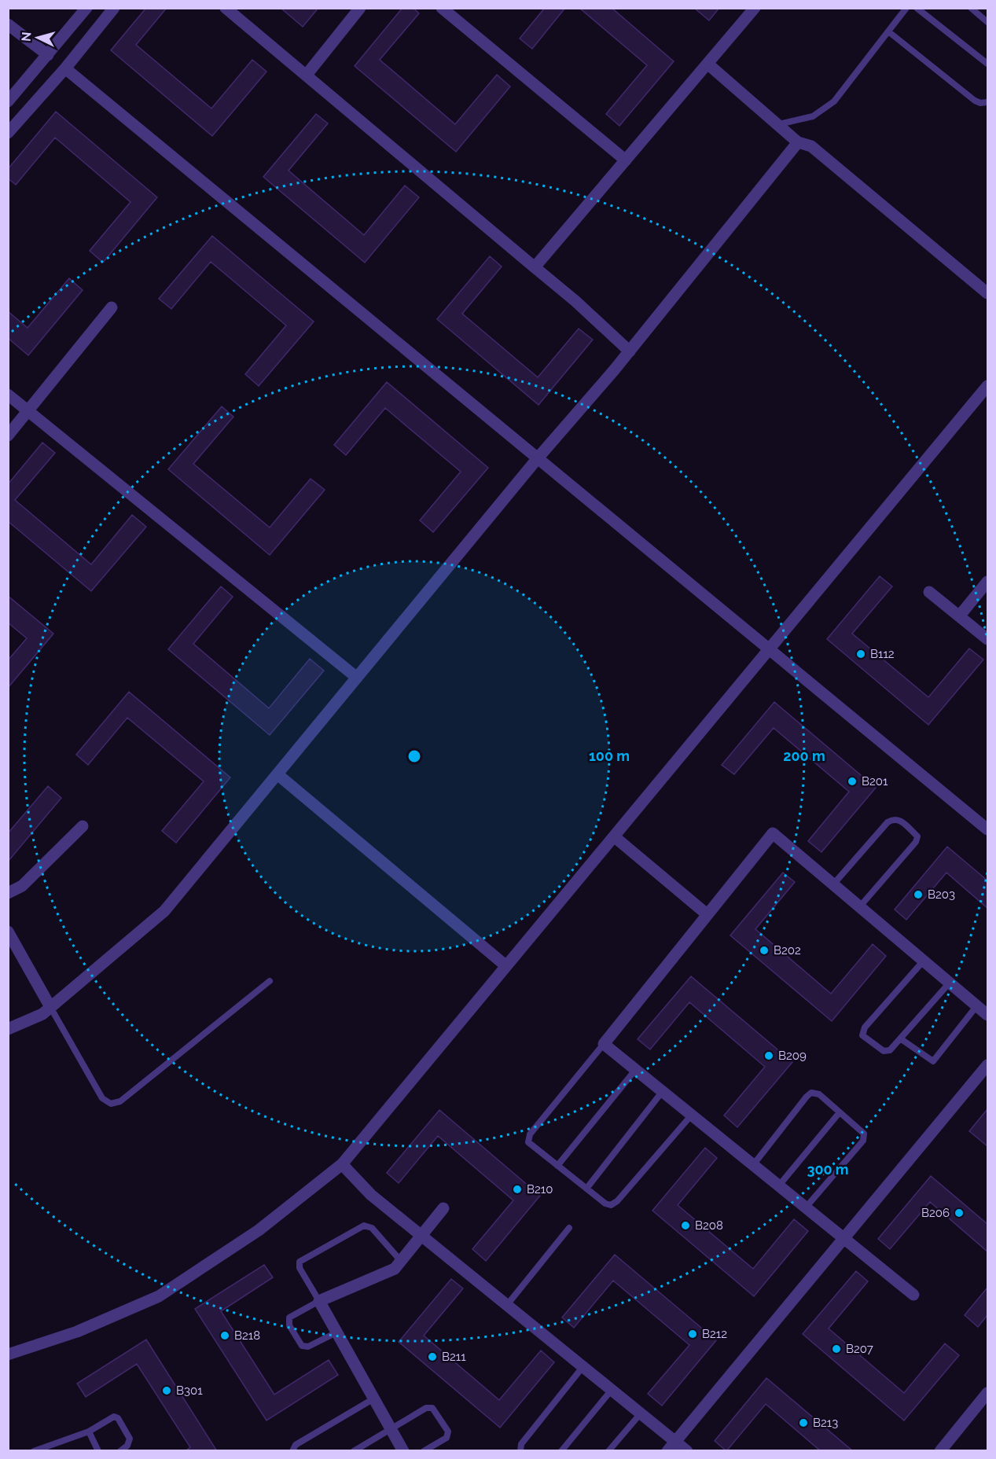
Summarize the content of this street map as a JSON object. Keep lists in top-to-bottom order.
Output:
{
  "places": [
    "B112",
    "B201",
    "B203",
    "B202",
    "B209",
    "B210",
    "B206",
    "B208",
    "B212",
    "B218",
    "B207",
    "B211",
    "B301",
    "B213"
  ],
  "north": "left",
  "rings": ["100 m", "200 m", "300 m"]
}
